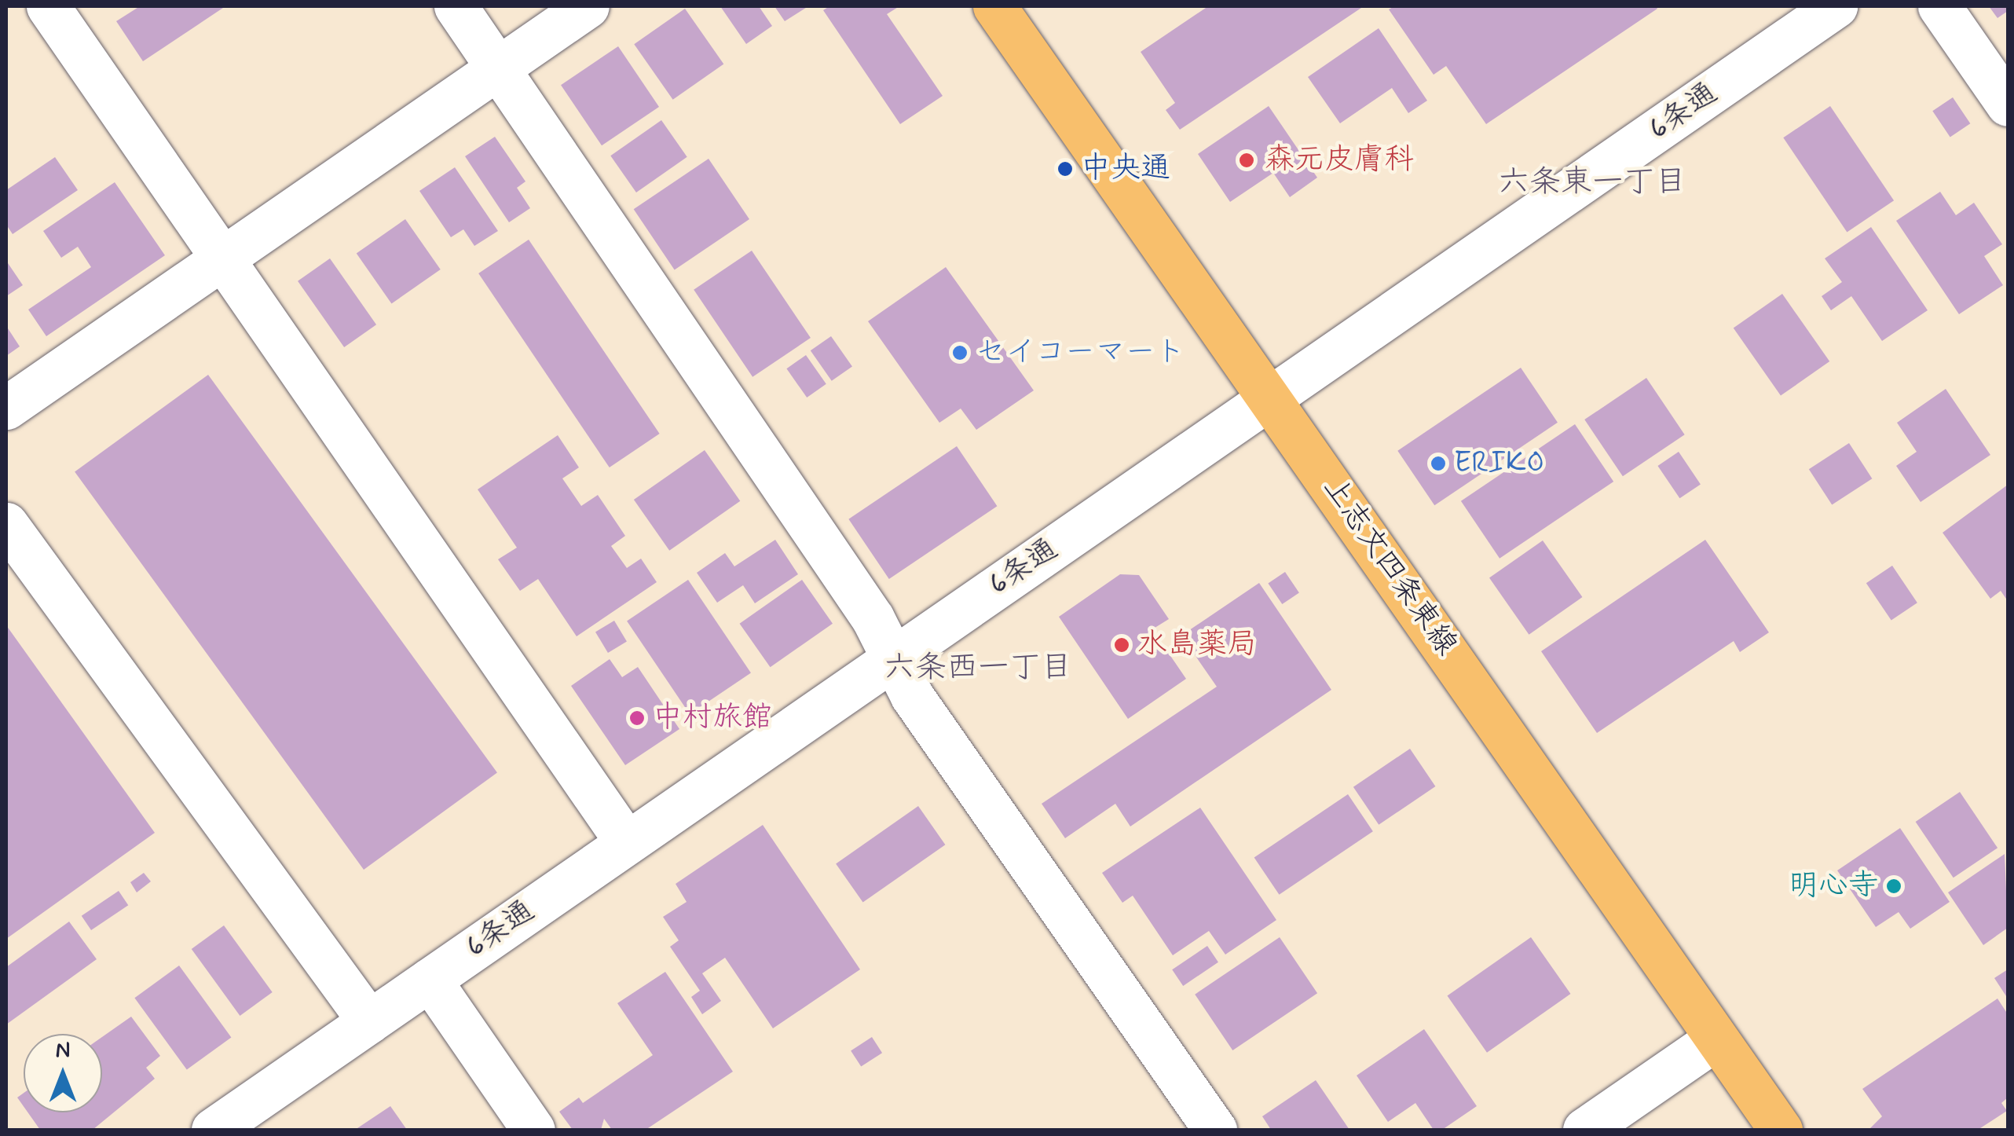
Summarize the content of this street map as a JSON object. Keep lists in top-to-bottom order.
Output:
{
  "streets": {
    "main road": ["上志文四条東線"],
    "street": ["6条通"]
  },
  "crossings": [
    ["6条通", "上志文四条東線"]
  ],
  "districts": ["六条東一丁目", "六条西一丁目"],
  "places": [
    "森元皮膚科",
    "中央通",
    "セイコーマート",
    "ERIKO",
    "水島薬局",
    "中村旅館",
    "明心寺"
  ],
  "north": "top"
}
